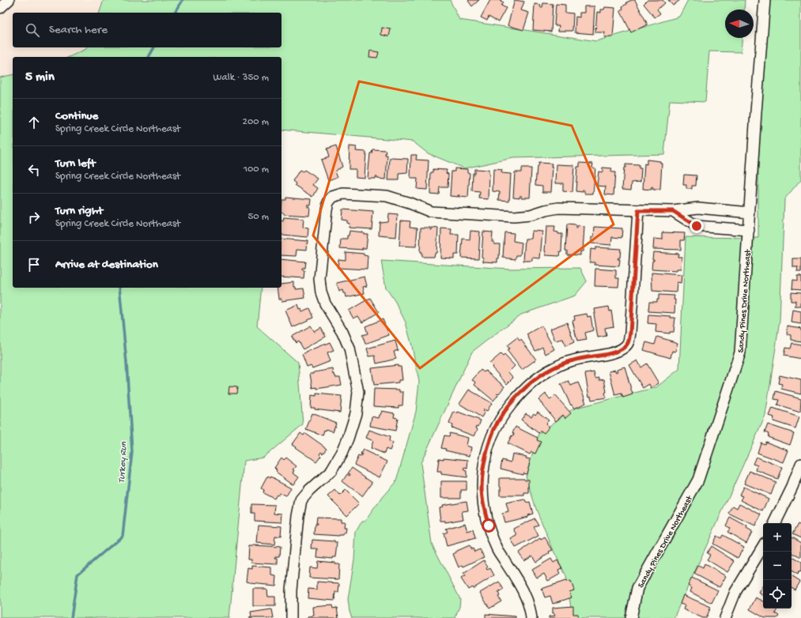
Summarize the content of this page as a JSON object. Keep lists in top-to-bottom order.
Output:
{
  "streets": {
    "street": ["Sandy Pines Drive Northeast"]
  },
  "water": ["Turkey Run"],
  "north": "left",
  "page": {
    "search": "Search here",
    "heading": ["5 min", "Walk · 350 m"],
    "list": [
      ["Continue", "Spring Creek Circle Northeast", "200 m"],
      ["Turn left", "Spring Creek Circle Northeast", "100 m"],
      ["Turn right", "Spring Creek Circle Northeast", "50 m"],
      "Arrive at destination"
    ],
    "map_buttons": ["+", "−"]
  }
}
